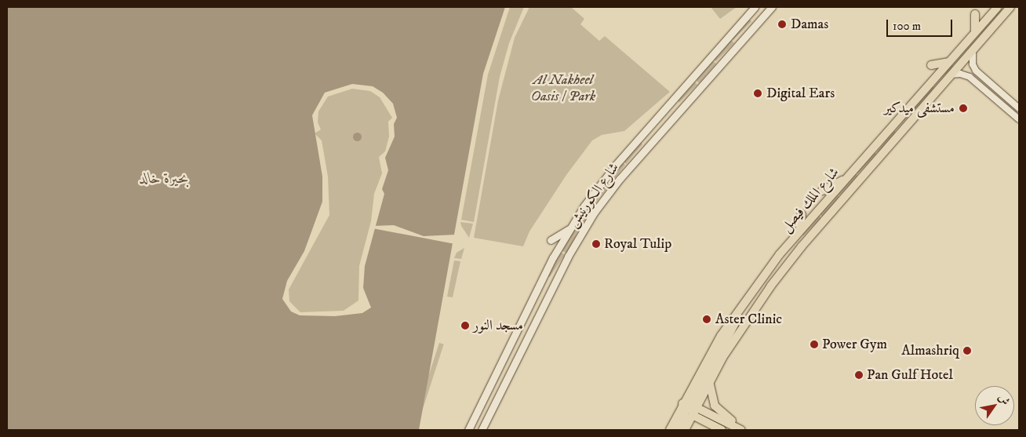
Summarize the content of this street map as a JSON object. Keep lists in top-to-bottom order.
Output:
{
  "streets": {
    "main road": ["شارع الكورنيش", "شارع الملك فيصل"]
  },
  "water": ["بحيرة خالد"],
  "parks": ["Al Nakheel Oasis / Park"],
  "places": [
    "Damas",
    "Digital Ears",
    "مستشفى ميدكير",
    "Royal Tulip",
    "Aster Clinic",
    "مسجد النور",
    "Power Gym",
    "Almashriq",
    "Pan Gulf Hotel"
  ],
  "scale_bar": "100 m",
  "north": "top right"
}
